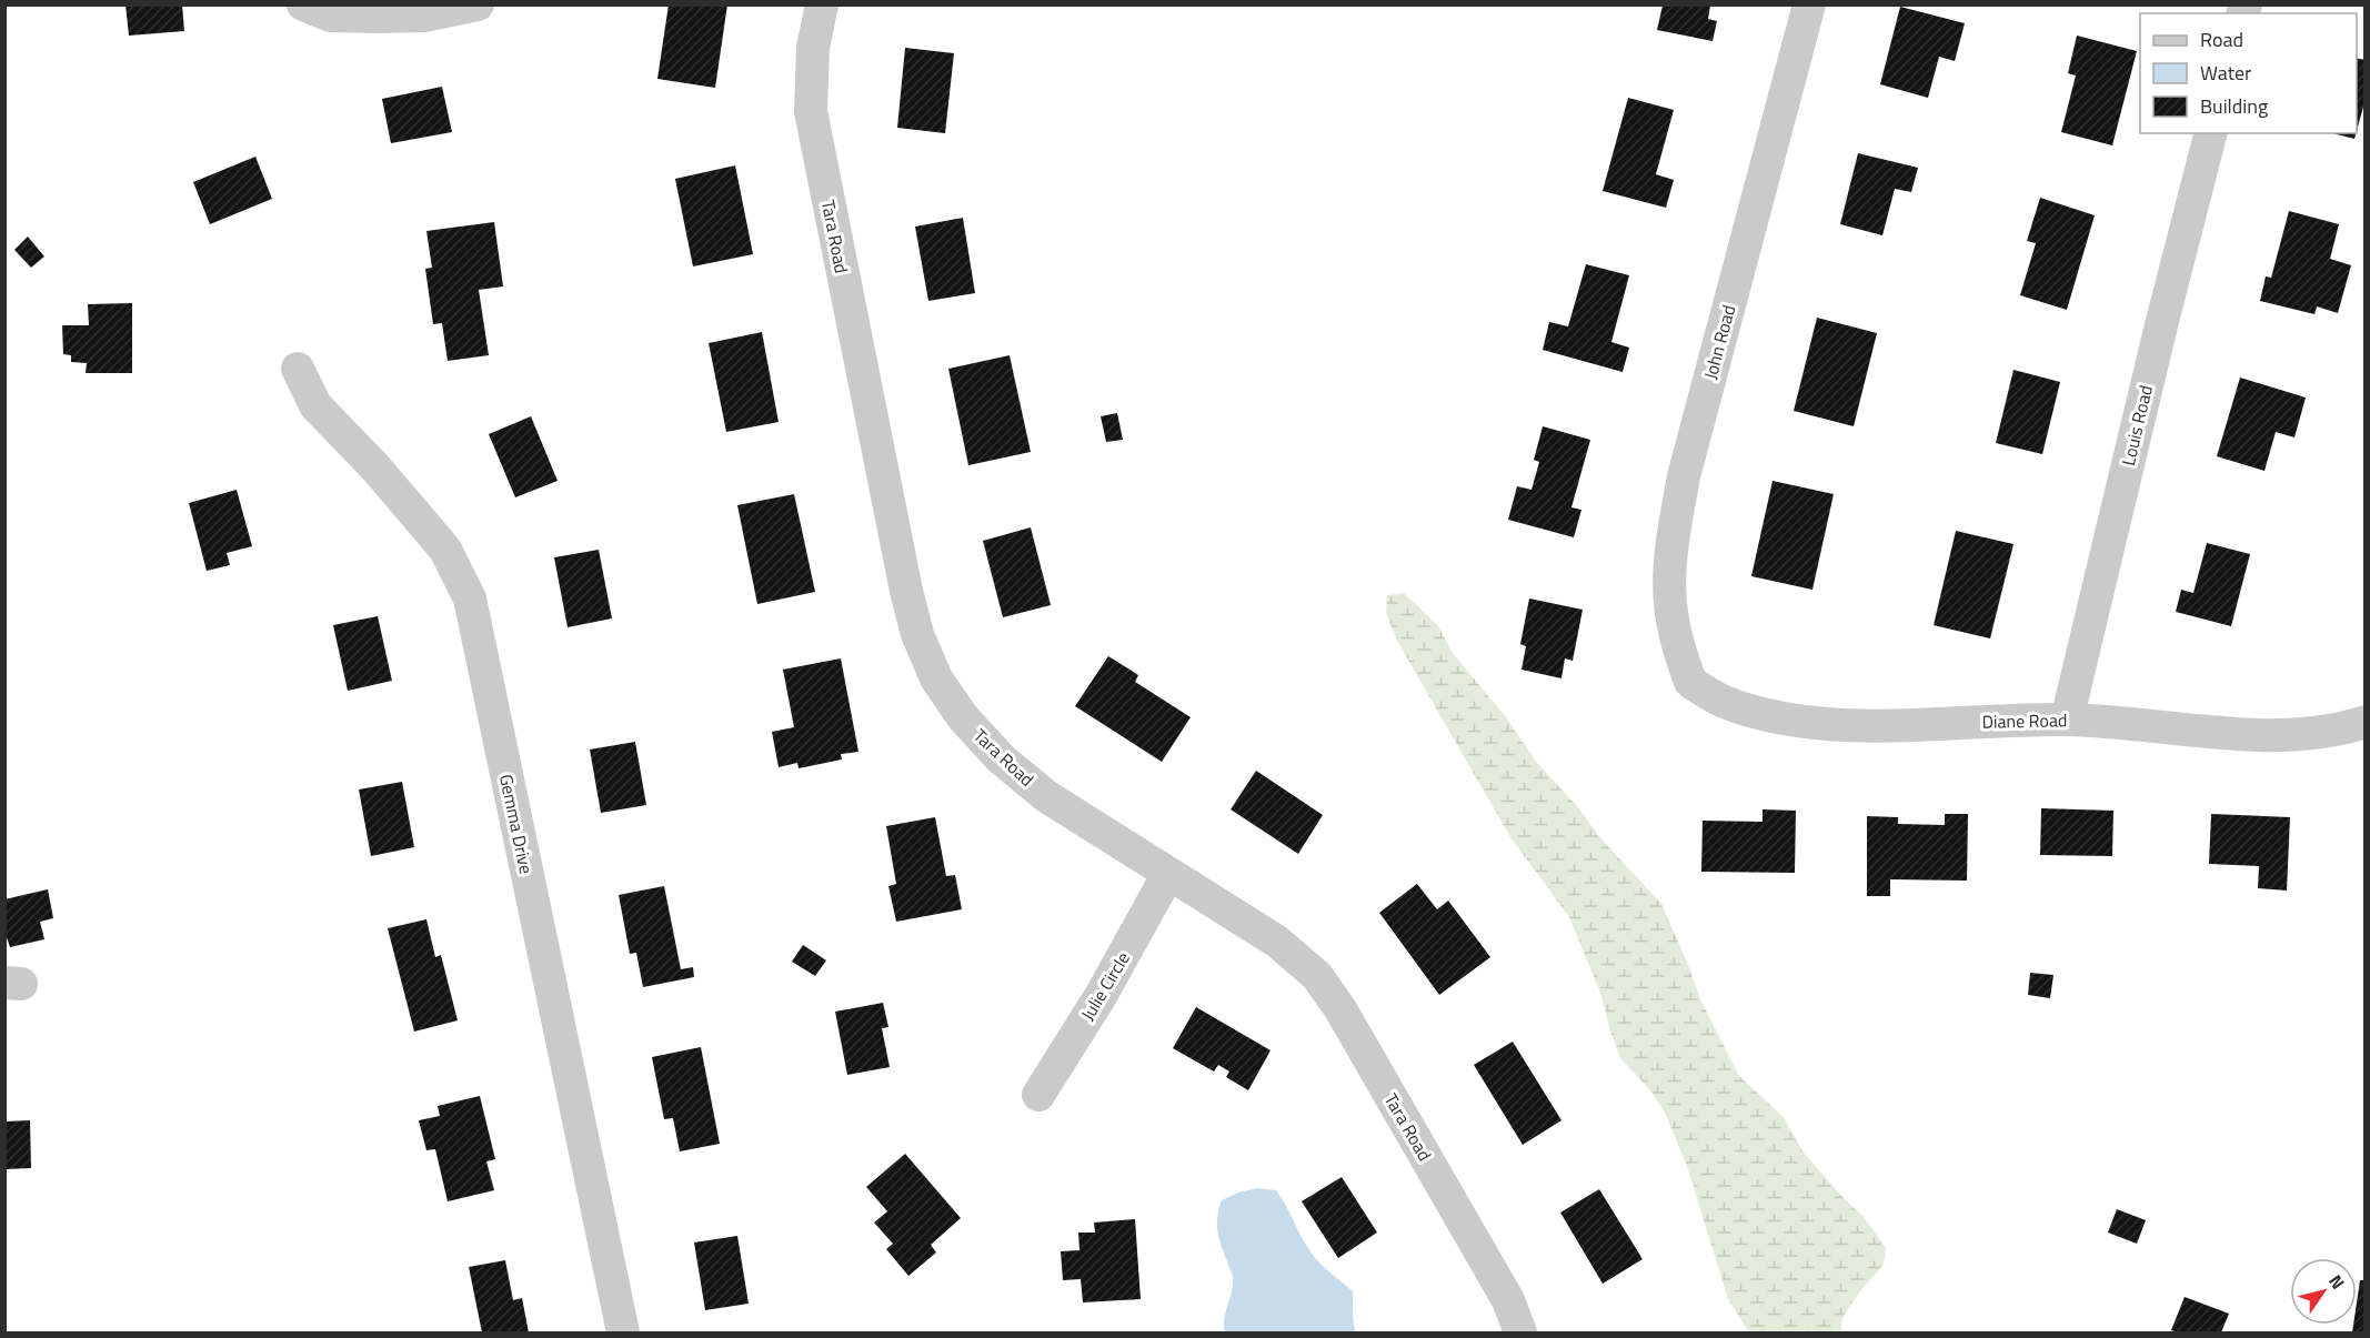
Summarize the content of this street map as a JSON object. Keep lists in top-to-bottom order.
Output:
{
  "streets": {
    "street": [
      "Tara Road",
      "John Road",
      "Louis Road",
      "Diane Road",
      "Gemma Drive",
      "Julie Circle"
    ]
  },
  "crossings": [
    ["Tara Road", "Julie Circle"],
    ["John Road", "Diane Road"],
    ["Louis Road", "Diane Road"]
  ],
  "legend": ["Road", "Water", "Building"],
  "north": "top right"
}
